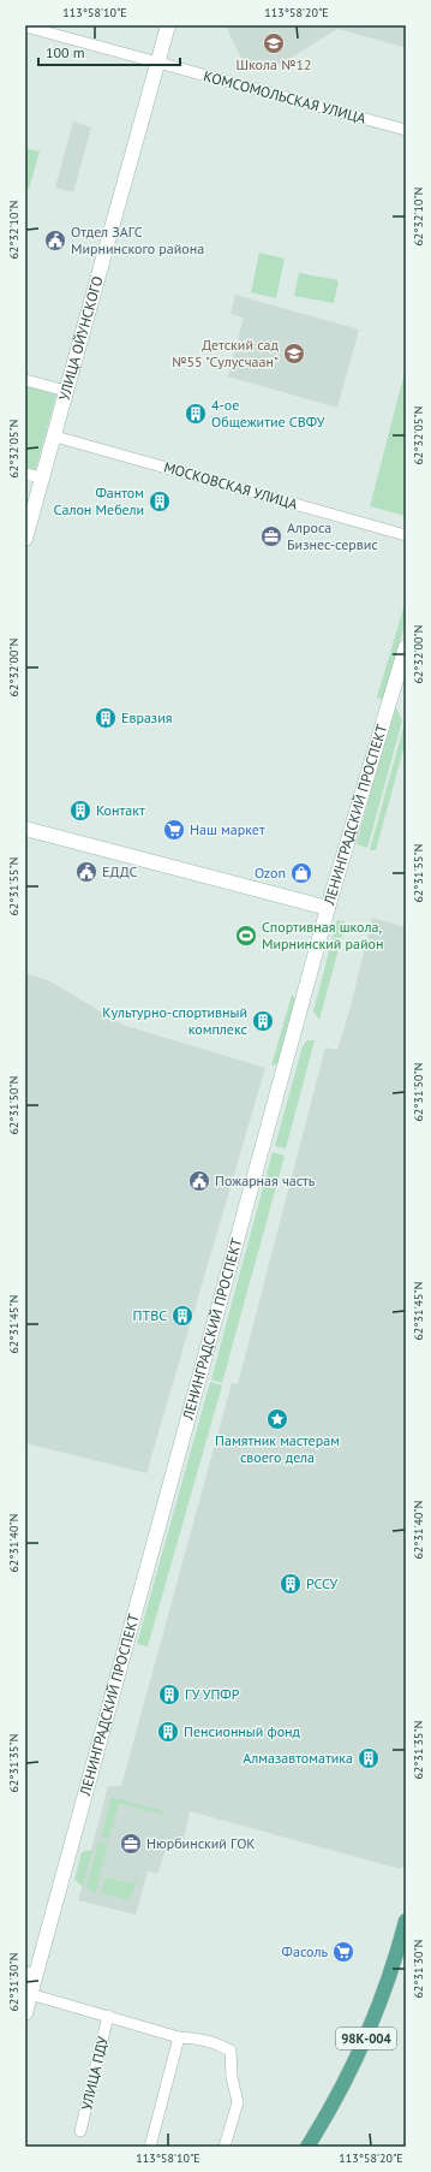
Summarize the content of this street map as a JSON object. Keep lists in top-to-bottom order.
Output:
{
  "streets": {
    "main road": ["УЛИЦА ОЙУНСКОГО", "ЛЕНИНГРАДСКИЙ ПРОСПЕКТ", "98К-004"],
    "street": ["КОМСОМОЛЬСКАЯ УЛИЦА", "МОСКОВСКАЯ УЛИЦА", "УЛИЦА ПДУ"]
  },
  "crossings": [
    ["КОМСОМОЛЬСКАЯ УЛИЦА", "УЛИЦА ОЙУНСКОГО"],
    ["УЛИЦА ОЙУНСКОГО", "МОСКОВСКАЯ УЛИЦА"],
    ["ЛЕНИНГРАДСКИЙ ПРОСПЕКТ", "УЛИЦА ПДУ"]
  ],
  "places": {
    "school or university": ["Школа №12", "Детский сад №55 \"Сулусчаан\""],
    "public building": ["Отдел ЗАГС Мирнинского района", "ЕДДС", "Пожарная часть"],
    "building": [
      "4-ое Общежитие СВФУ",
      "Фантом Салон Мебели",
      "Евразия",
      "Контакт",
      "Культурно-спортивный комплекс",
      "ПТВС",
      "РССУ",
      "ГУ УПФР",
      "Пенсионный фонд",
      "Алмазавтоматика"
    ],
    "office": ["Алроса Бизнес-сервис", "Нюрбинский ГОК"],
    "supermarket": ["Наш маркет", "Фасоль"],
    "shop": ["Ozon"],
    "sports": ["Спортивная школа, Мирнинский район"],
    "place": ["Памятник мастерам своего дела"]
  },
  "scale_bar": "100 m",
  "coordinates": [
    "113°58'10\"E",
    "113°58'20\"E",
    "62°32'10\"N",
    "62°32'05\"N",
    "62°32'00\"N",
    "62°31'55\"N",
    "62°31'50\"N",
    "62°31'45\"N",
    "62°31'40\"N",
    "62°31'35\"N",
    "62°31'30\"N"
  ]
}
